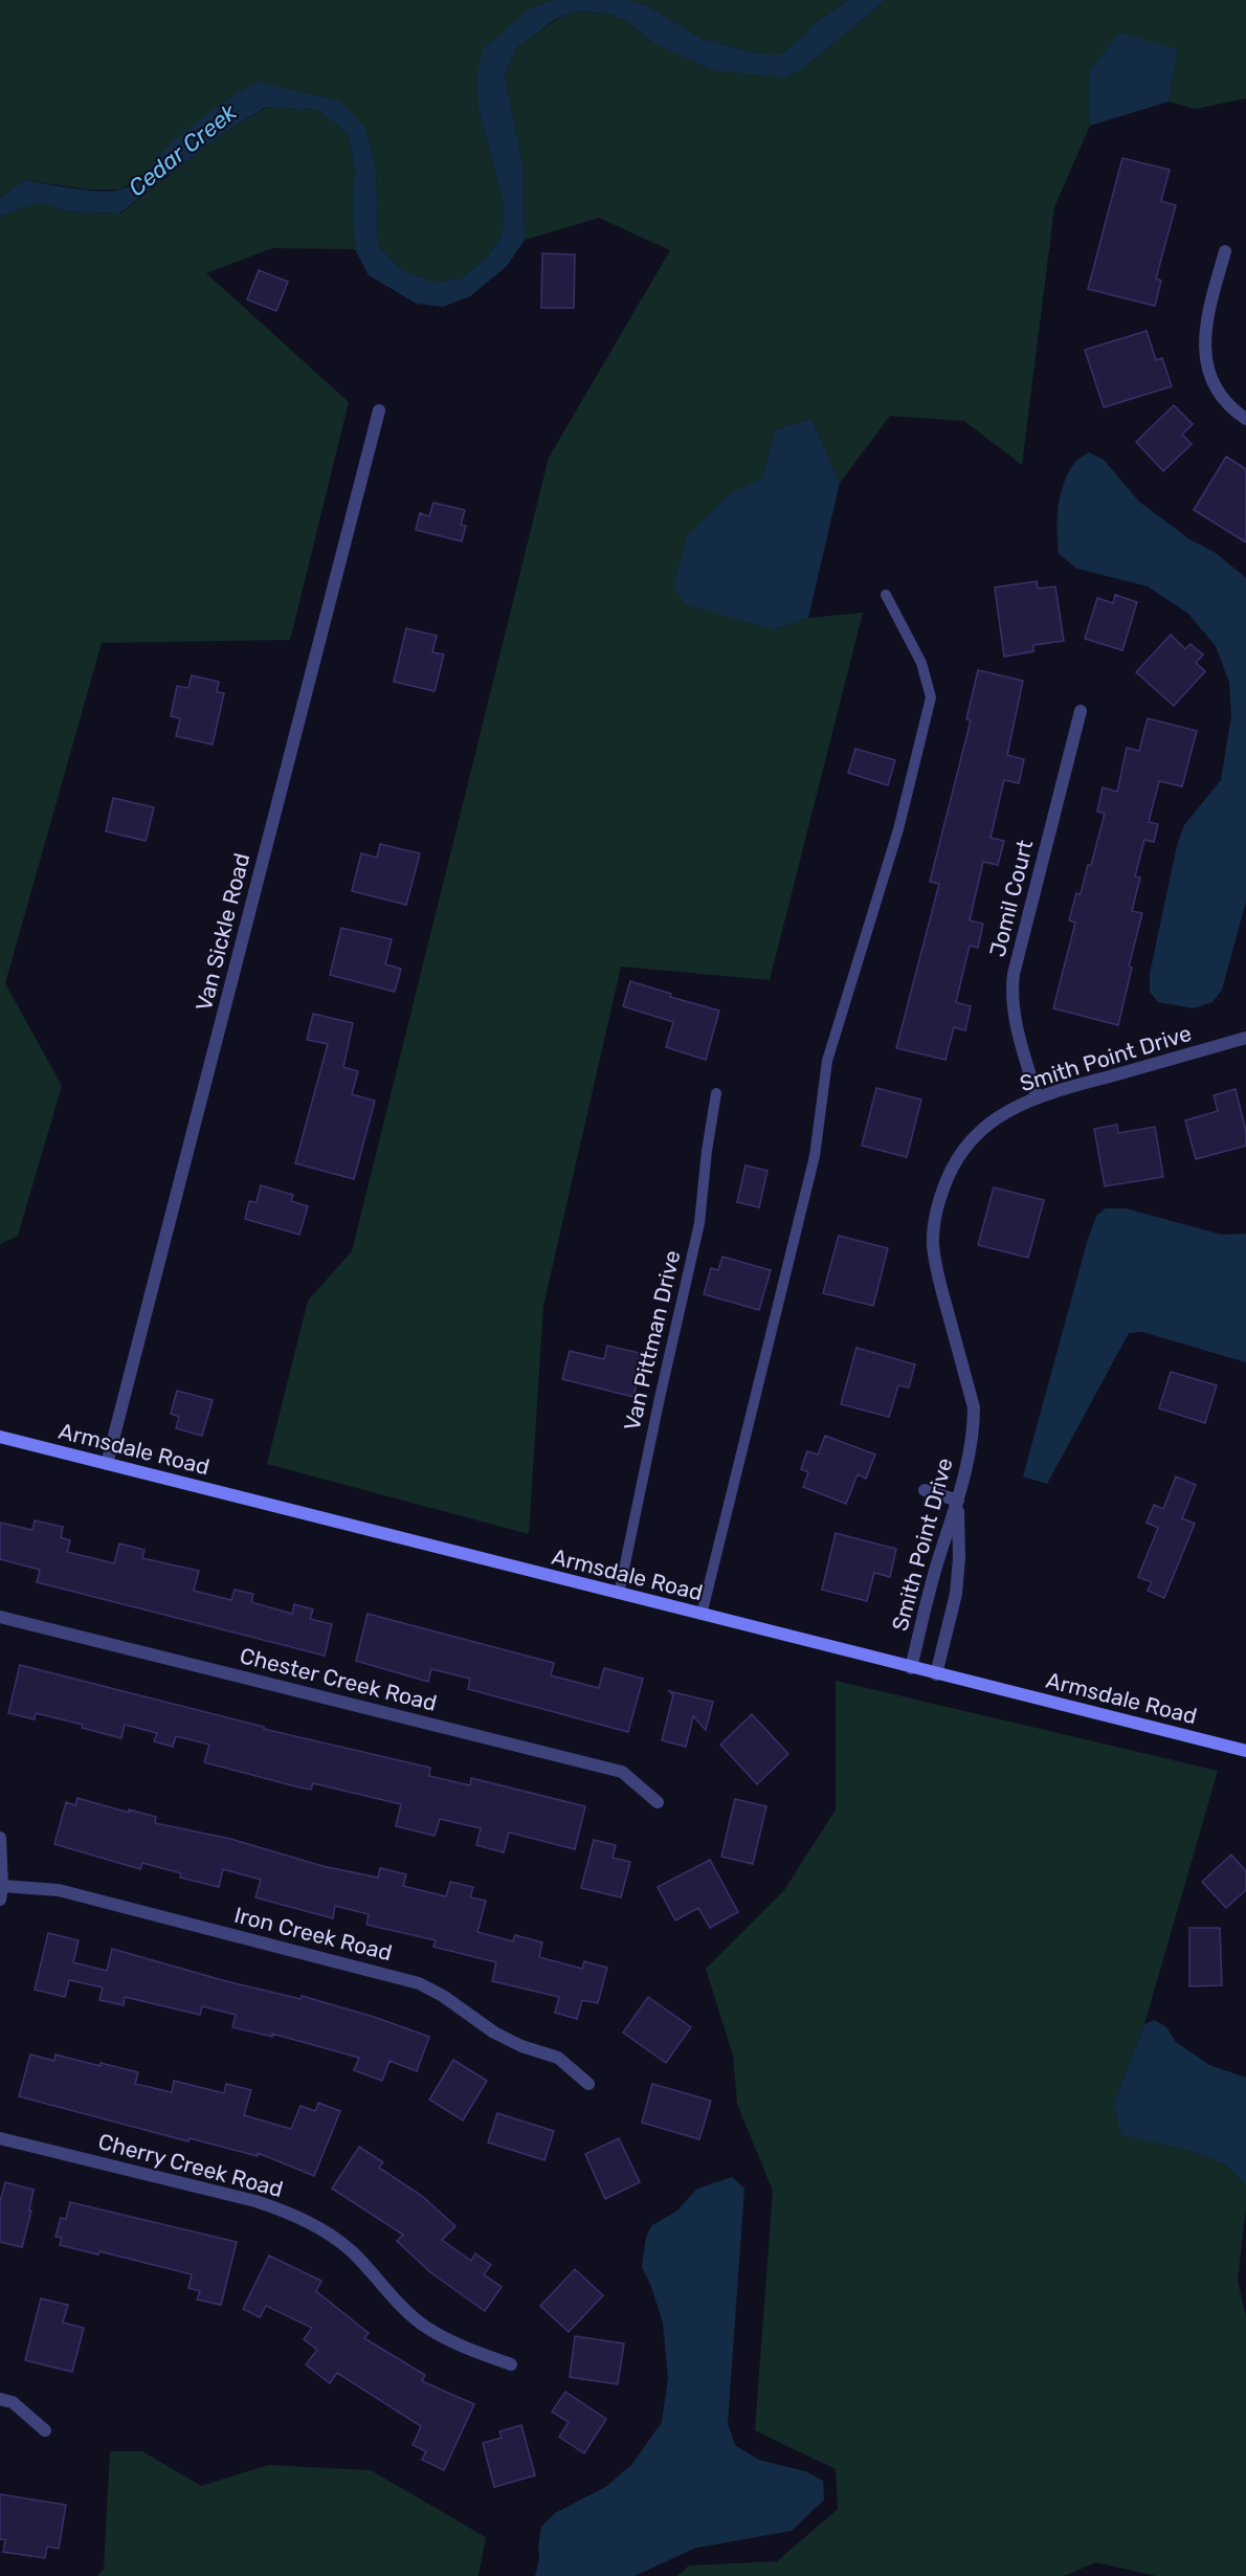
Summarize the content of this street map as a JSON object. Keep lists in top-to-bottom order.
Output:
{
  "streets": {
    "street": [
      "Jomil Court",
      "Van Sickle Road",
      "Smith Point Drive",
      "Armsdale Road",
      "Chester Creek Road",
      "Iron Creek Road",
      "Cherry Creek Road"
    ],
    "lane": ["Van Pittman Drive"]
  },
  "crossings": [
    ["Jomil Court", "Smith Point Drive"],
    ["Van Sickle Road", "Armsdale Road"],
    ["Smith Point Drive", "Armsdale Road"],
    ["Van Pittman Drive", "Armsdale Road"]
  ],
  "water": ["Cedar Creek"]
}
